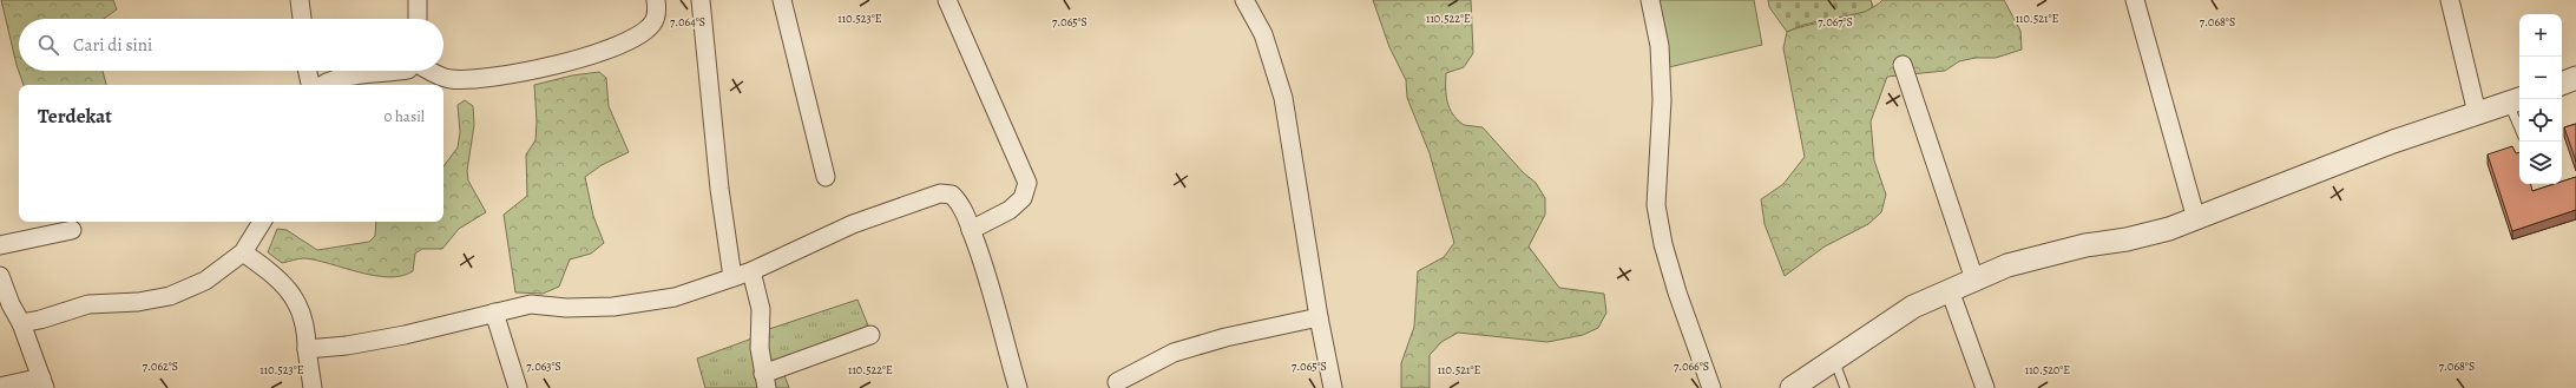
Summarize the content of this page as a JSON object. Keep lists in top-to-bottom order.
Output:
{
  "page": {
    "map_buttons": ["+", "−"],
    "search": "Cari di sini",
    "heading": ["Terdekat", "0 hasil"]
  },
  "coordinates": [
    "110.523°E",
    "110.522°E",
    "110.521°E",
    "7.064°S",
    "7.065°S",
    "7.067°S",
    "7.068°S",
    "7.062°S",
    "7.063°S",
    "7.066°S",
    "110.520°E"
  ]
}
